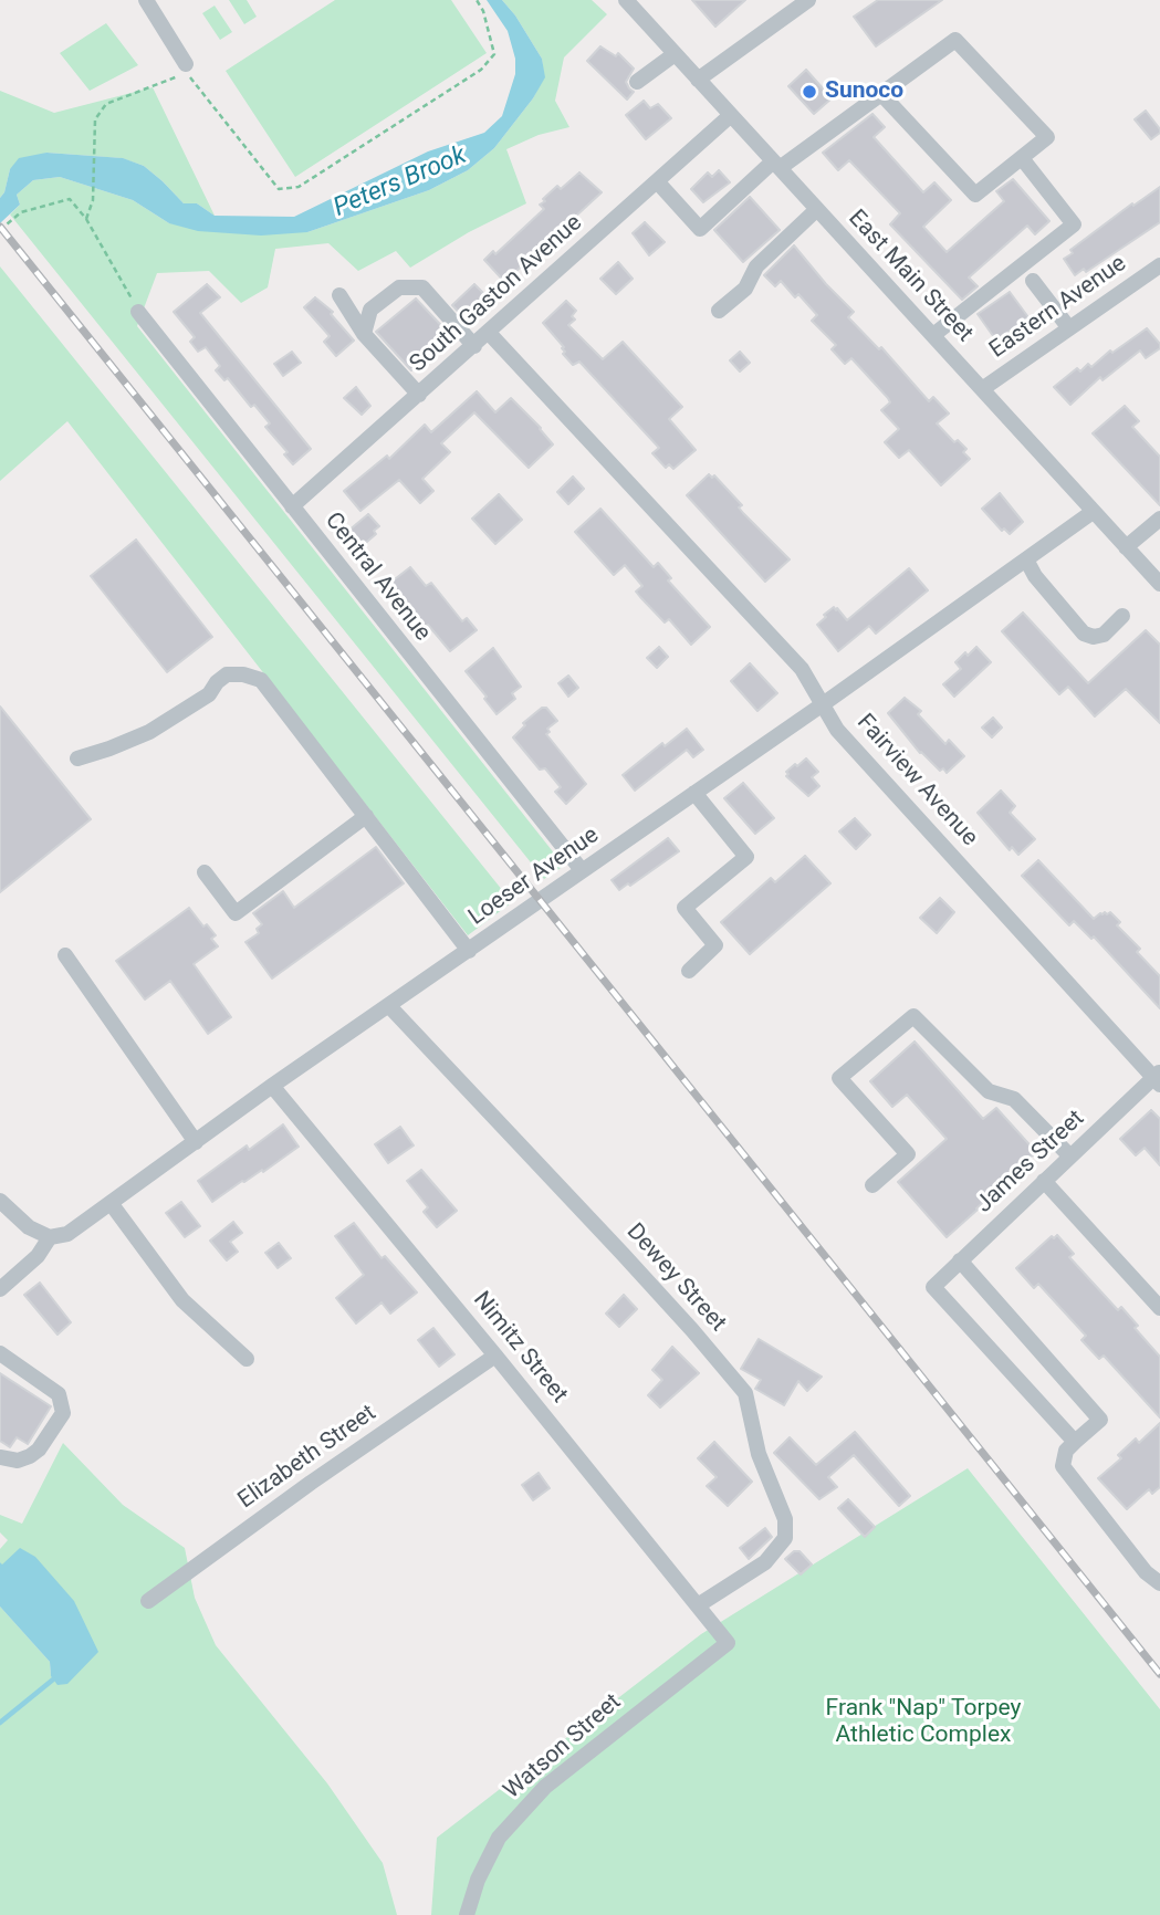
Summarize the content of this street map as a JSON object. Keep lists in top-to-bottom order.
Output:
{
  "streets": {
    "street": [
      "East Main Street",
      "South Gaston Avenue",
      "Eastern Avenue",
      "Central Avenue",
      "Fairview Avenue",
      "Loeser Avenue",
      "James Street",
      "Dewey Street",
      "Nimitz Street",
      "Elizabeth Street",
      "Watson Street"
    ]
  },
  "crossings": [
    ["East Main Street", "South Gaston Avenue"],
    ["East Main Street", "Eastern Avenue"],
    ["East Main Street", "Loeser Avenue"],
    ["South Gaston Avenue", "Central Avenue"],
    ["South Gaston Avenue", "Fairview Avenue"],
    ["Central Avenue", "Loeser Avenue"],
    ["Fairview Avenue", "Loeser Avenue"],
    ["Fairview Avenue", "James Street"],
    ["Loeser Avenue", "Dewey Street"],
    ["Loeser Avenue", "Nimitz Street"],
    ["Dewey Street", "Nimitz Street"],
    ["Nimitz Street", "Elizabeth Street"],
    ["Nimitz Street", "Watson Street"]
  ],
  "water": ["Peters Brook"],
  "parks": ["Frank \"Nap\" Torpey Athletic Complex"],
  "places": ["Sunoco"]
}
